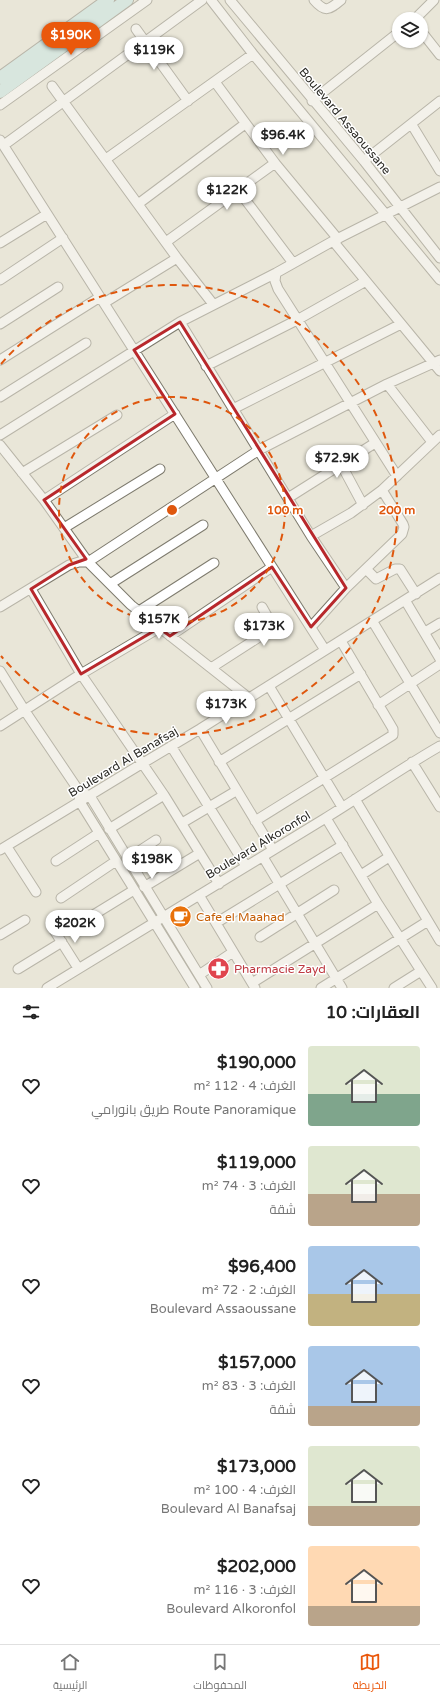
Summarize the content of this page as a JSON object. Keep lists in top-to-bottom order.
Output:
{
  "streets": {
    "street": ["Boulevard Assaoussane", "Boulevard Al Banafsaj", "Boulevard Alkoronfol"]
  },
  "places": {
    "cafe": ["Cafe el Maahad"],
    "pharmacy": ["Pharmacie Zayd"]
  },
  "page": {
    "price": [
      "$190K",
      "$119K",
      "$96.4K",
      "$122K",
      "$72.9K",
      "$157K",
      "$173K",
      "$173K",
      "$198K",
      "$202K"
    ],
    "heading": "العقارات: 10",
    "list": [
      {
        "name": "$190,000",
        "note": "الغرف: 4 · 112 m² · Route Panoramique طريق بانورامي"
      },
      {
        "name": "$119,000",
        "note": "الغرف: 3 · 74 m² · شقة"
      },
      {
        "name": "$96,400",
        "note": "الغرف: 2 · 72 m² · Boulevard Assaoussane"
      },
      {
        "name": "$157,000",
        "note": "الغرف: 3 · 83 m² · شقة"
      },
      {
        "name": "$173,000",
        "note": "الغرف: 4 · 100 m² · Boulevard Al Banafsaj"
      },
      {
        "name": "$202,000",
        "note": "الغرف: 3 · 116 m² · Boulevard Alkoronfol"
      }
    ],
    "tabs": ["الخريطة", "المحفوظات", "الرئيسية"]
  },
  "rings": ["100 m", "200 m"]
}
